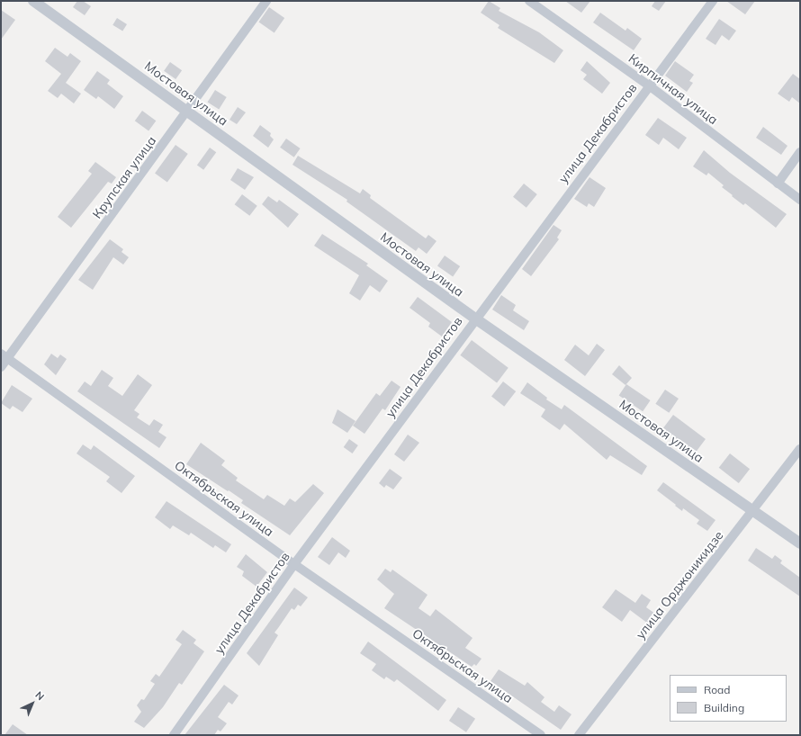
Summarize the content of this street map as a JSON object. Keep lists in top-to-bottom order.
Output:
{
  "streets": {
    "street": [
      "Кирпичная улица",
      "Мостовая улица",
      "улица Декабристов",
      "Крупская улица",
      "Октябрьская улица",
      "улица Орджоникидзе"
    ]
  },
  "crossings": [
    ["Кирпичная улица", "улица Декабристов"],
    ["Мостовая улица", "улица Декабристов"],
    ["Мостовая улица", "Крупская улица"],
    ["Мостовая улица", "улица Орджоникидзе"],
    ["улица Декабристов", "Октябрьская улица"],
    ["Крупская улица", "Октябрьская улица"]
  ],
  "legend": ["Road", "Building"],
  "north": "top right"
}
